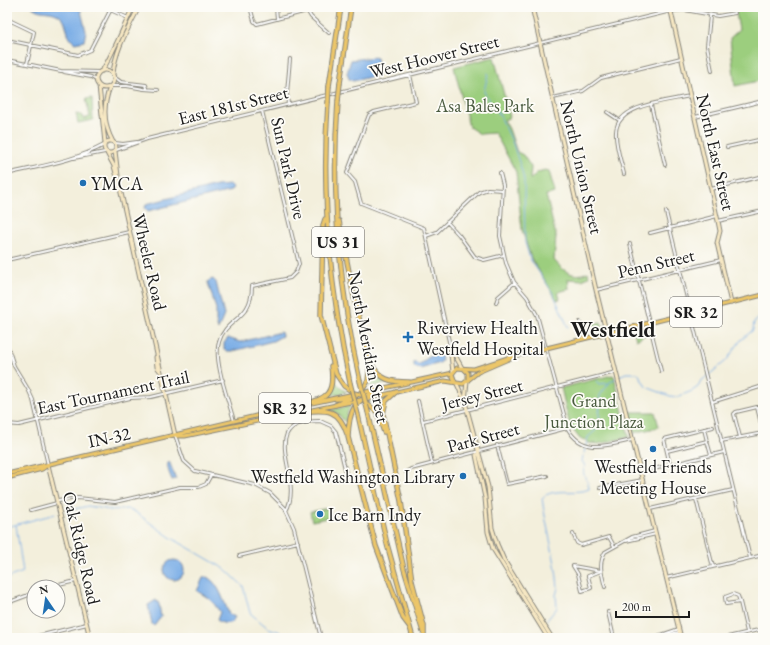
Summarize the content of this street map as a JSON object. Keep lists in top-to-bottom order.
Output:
{
  "streets": {
    "highway": ["US 31", "North Meridian Street"],
    "main road": ["SR 32", "IN-32"],
    "street": [
      "West Hoover Street",
      "East 181st Street",
      "North East Street",
      "North Union Street",
      "Sun Park Drive",
      "Wheeler Road",
      "Penn Street",
      "East Tournament Trail",
      "Jersey Street",
      "Park Street",
      "Oak Ridge Road"
    ]
  },
  "crossings": [
    ["West Hoover Street", "East 181st Street"],
    ["West Hoover Street", "North East Street"],
    ["West Hoover Street", "North Union Street"],
    ["East 181st Street", "Sun Park Drive"],
    ["East 181st Street", "Wheeler Road"],
    ["North East Street", "Penn Street"],
    ["North East Street", "SR 32"],
    ["North Union Street", "Penn Street"],
    ["North Union Street", "SR 32"],
    ["North Union Street", "Jersey Street"],
    ["Sun Park Drive", "SR 32"],
    ["Sun Park Drive", "East Tournament Trail"],
    ["Wheeler Road", "SR 32"],
    ["Wheeler Road", "East Tournament Trail"],
    ["Wheeler Road", "IN-32"],
    ["SR 32", "IN-32"],
    ["IN-32", "Oak Ridge Road"]
  ],
  "districts": ["Westfield"],
  "parks": ["Asa Bales Park", "Grand Junction Plaza"],
  "places": {
    "other": [
      "YMCA",
      "Westfield Friends Meeting House",
      "Westfield Washington Library",
      "Ice Barn Indy"
    ],
    "health": ["Riverview Health Westfield Hospital"]
  },
  "scale_bar": "200 m",
  "north": "top"
}
